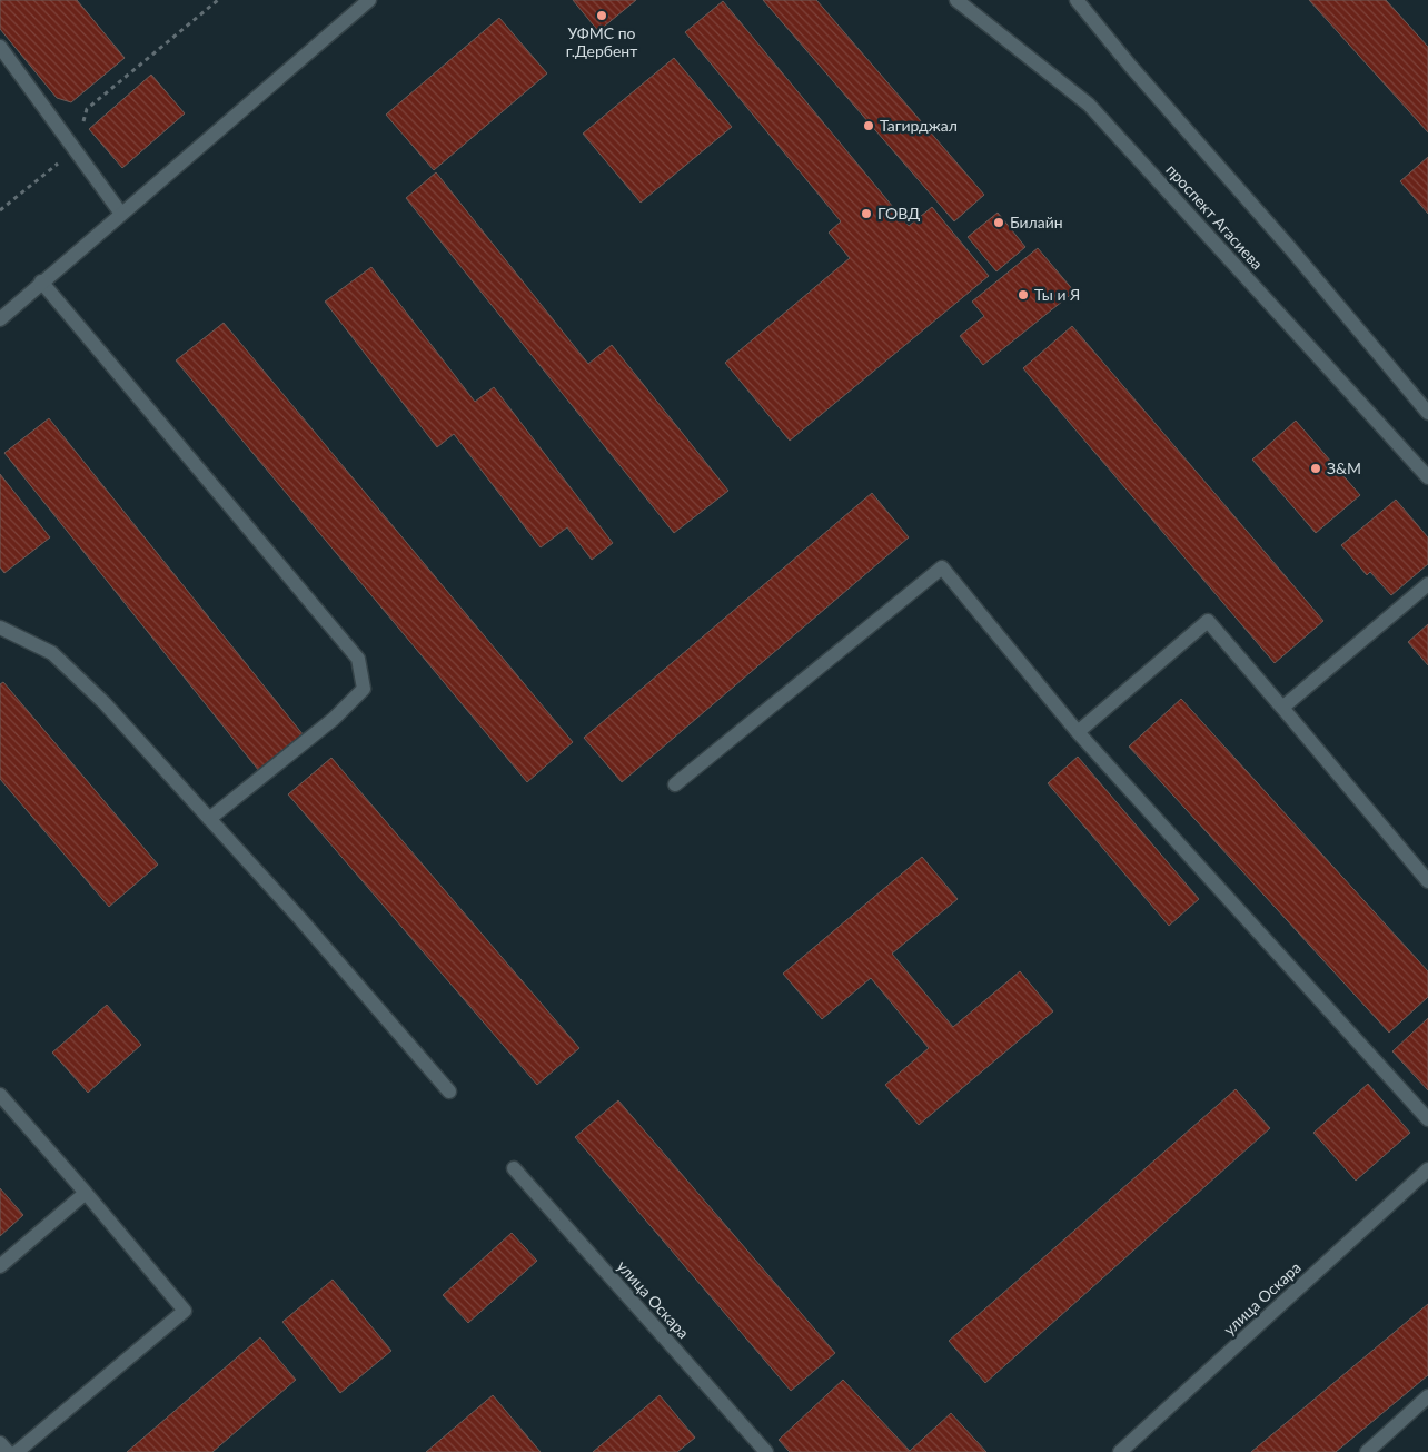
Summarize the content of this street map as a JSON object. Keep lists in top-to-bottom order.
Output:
{
  "streets": {
    "street": ["проспект Агасиева", "улица Оскара"]
  },
  "places": [
    "УФМС по г.Дербент",
    "Тагирджал",
    "ГОВД",
    "Билайн",
    "Ты и Я",
    "З&М"
  ]
}
